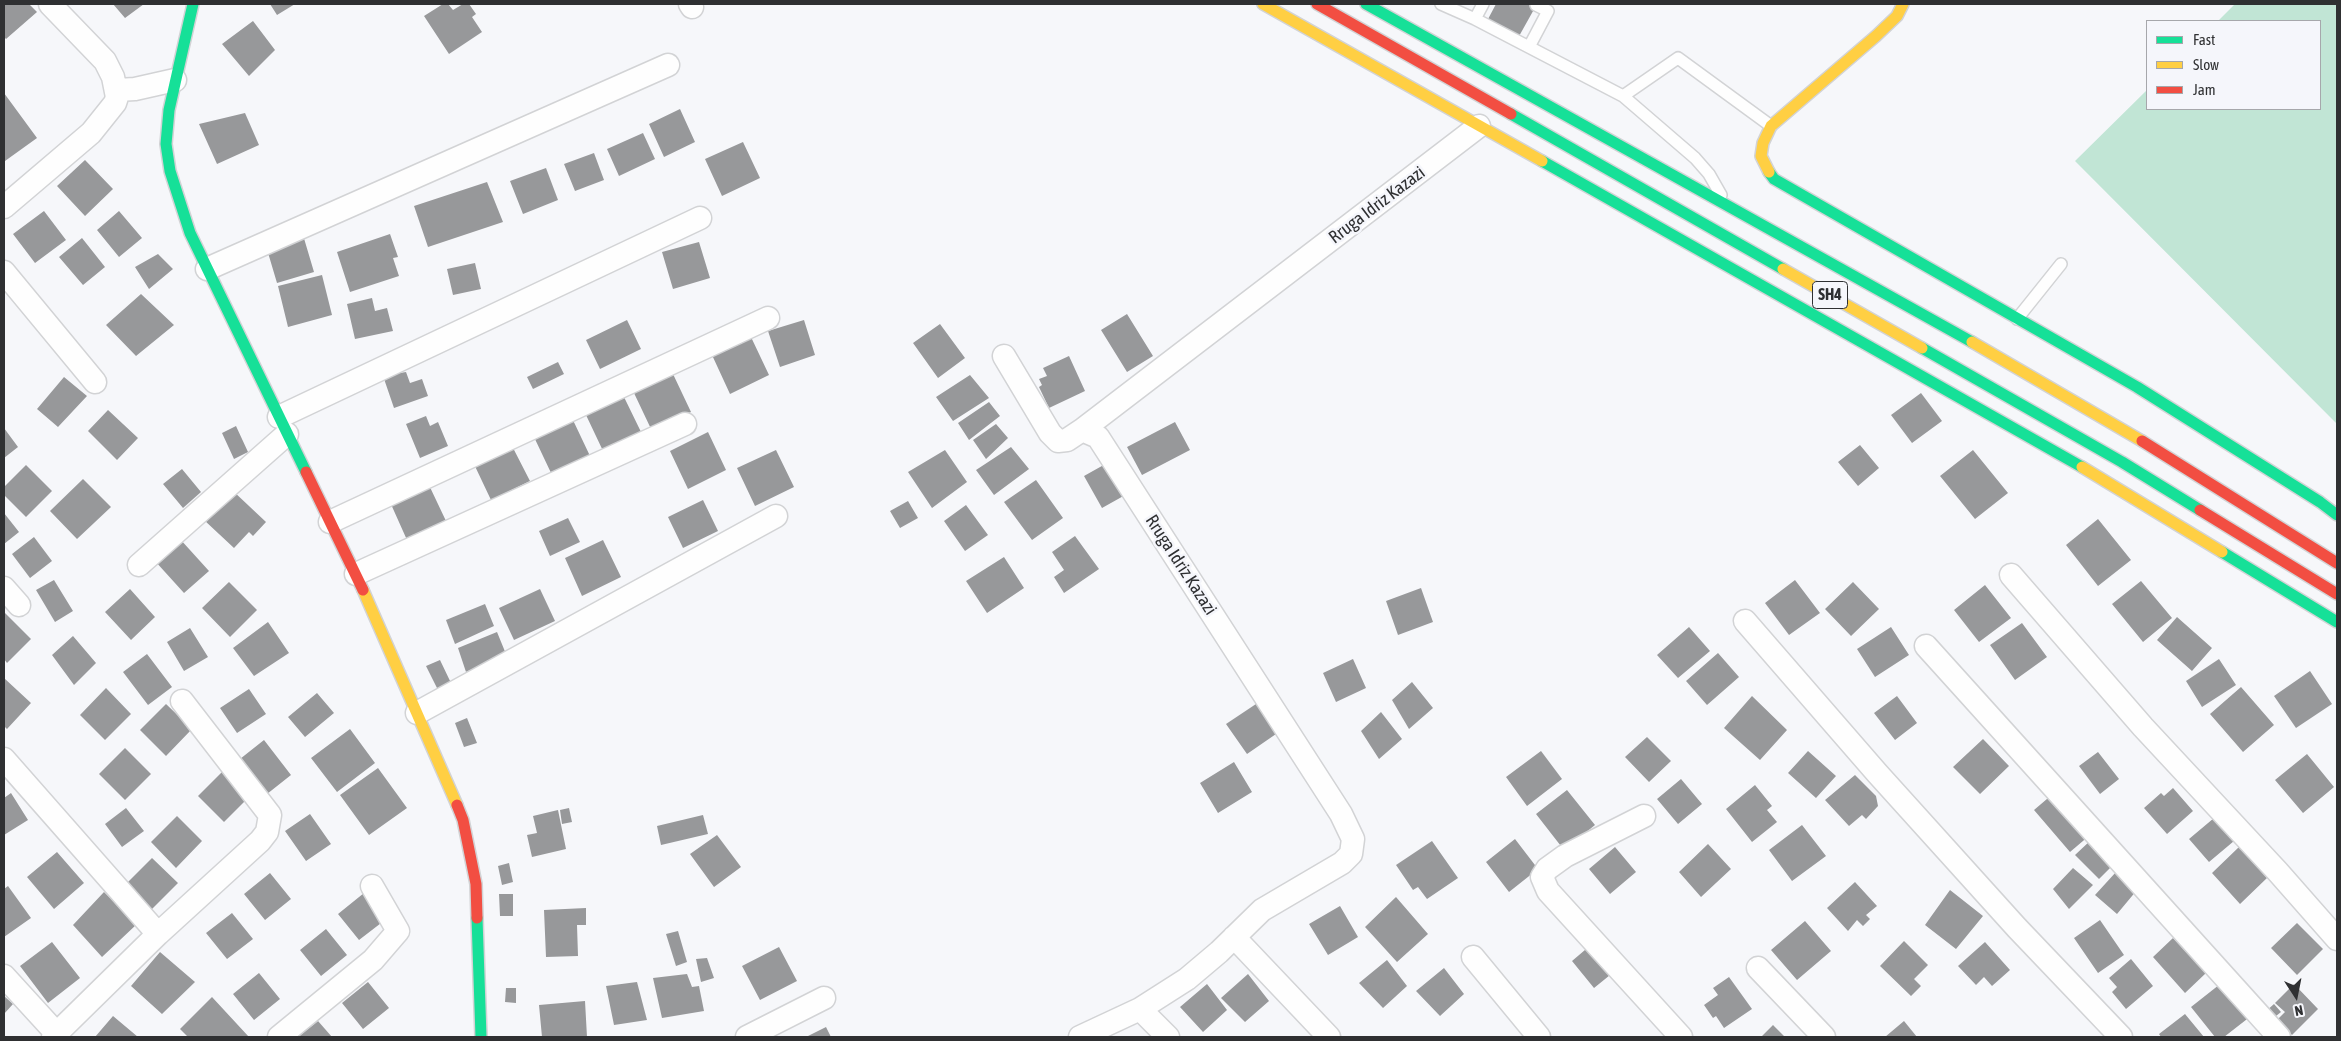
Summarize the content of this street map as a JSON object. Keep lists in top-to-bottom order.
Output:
{
  "streets": {
    "main road": ["SH4"],
    "street": ["Rruga Idriz Kazazi"]
  },
  "legend": ["Fast", "Slow", "Jam"],
  "north": "bottom"
}
